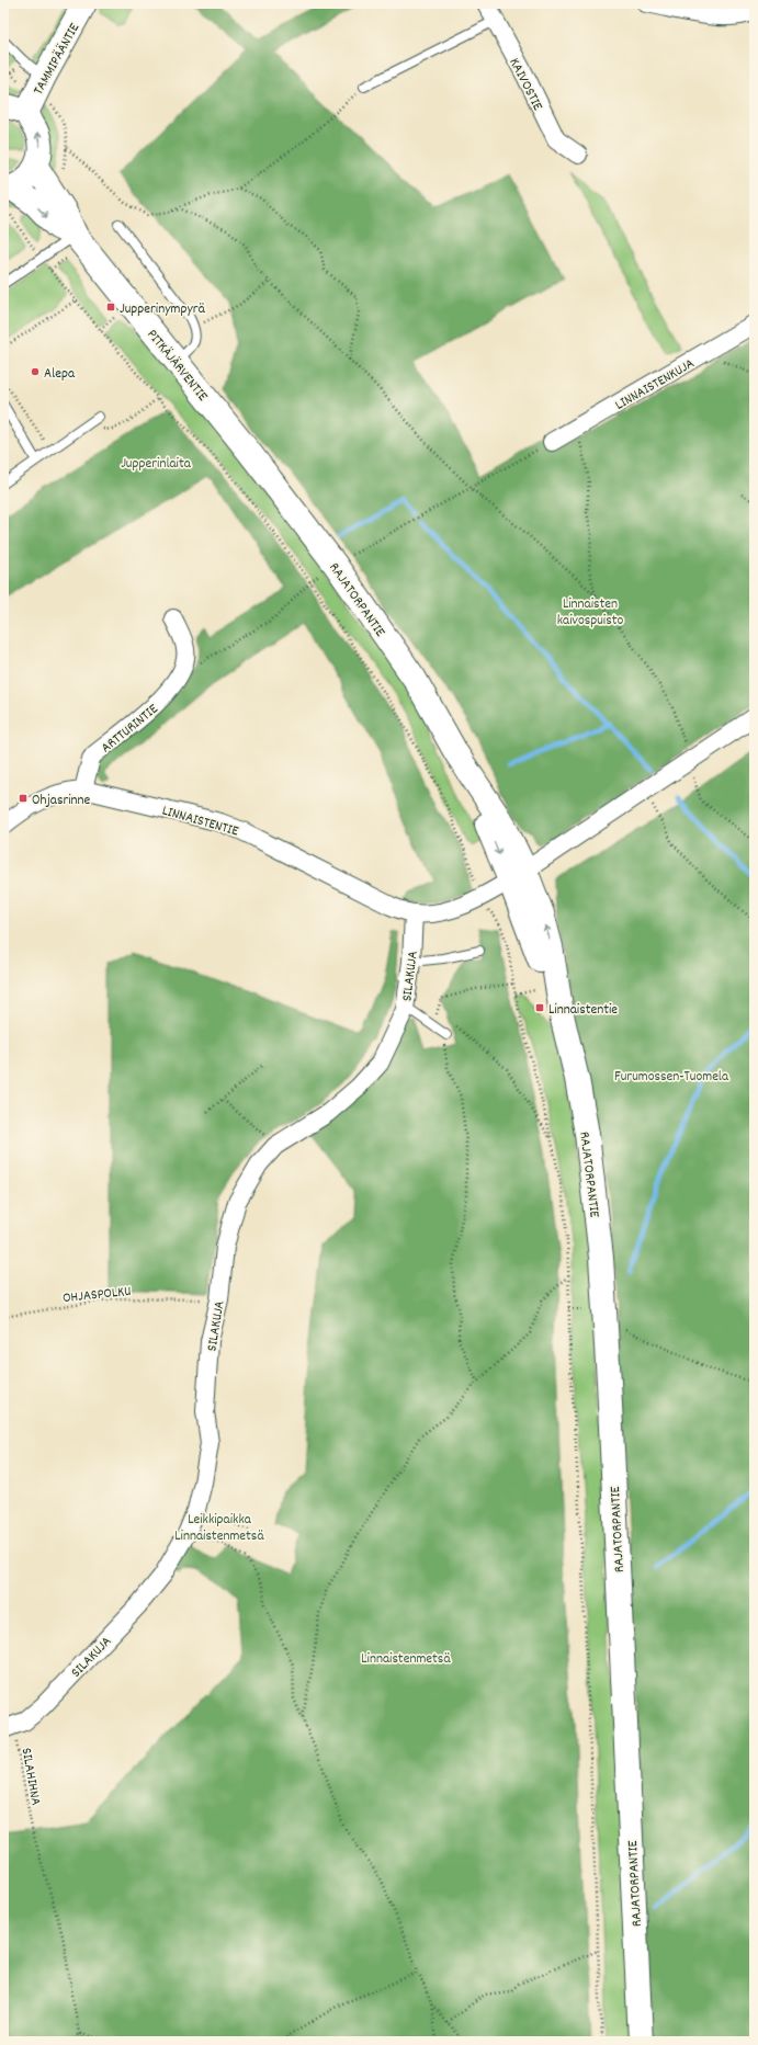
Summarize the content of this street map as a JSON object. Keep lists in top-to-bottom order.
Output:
{
  "streets": {
    "main road": ["TAMMIPÄÄNTIE", "PITKÄJÄRVENTIE", "RAJATORPANTIE"],
    "street": [
      "KAIVOSTIE",
      "LINNAISTENKUJA",
      "ARTTURINTIE",
      "LINNAISTENTIE",
      "SILAKUJA"
    ],
    "path": ["OHJASPOLKU", "SILAHIHNA"]
  },
  "crossings": [
    ["PITKÄJÄRVENTIE", "RAJATORPANTIE"],
    ["RAJATORPANTIE", "LINNAISTENTIE"],
    ["ARTTURINTIE", "LINNAISTENTIE"],
    ["LINNAISTENTIE", "SILAKUJA"],
    ["SILAKUJA", "OHJASPOLKU"],
    ["SILAKUJA", "SILAHIHNA"]
  ],
  "parks": [
    "Jupperinlaita",
    "Linnaisten kaivospuisto",
    "Furumossen-Tuomela",
    "Leikkipaikka Linnaistenmetsä",
    "Linnaistenmetsä"
  ],
  "places": {
    "transit": ["Jupperinympyrä", "Ohjasrinne", "Linnaistentie"],
    "other": ["Alepa"]
  }
}
